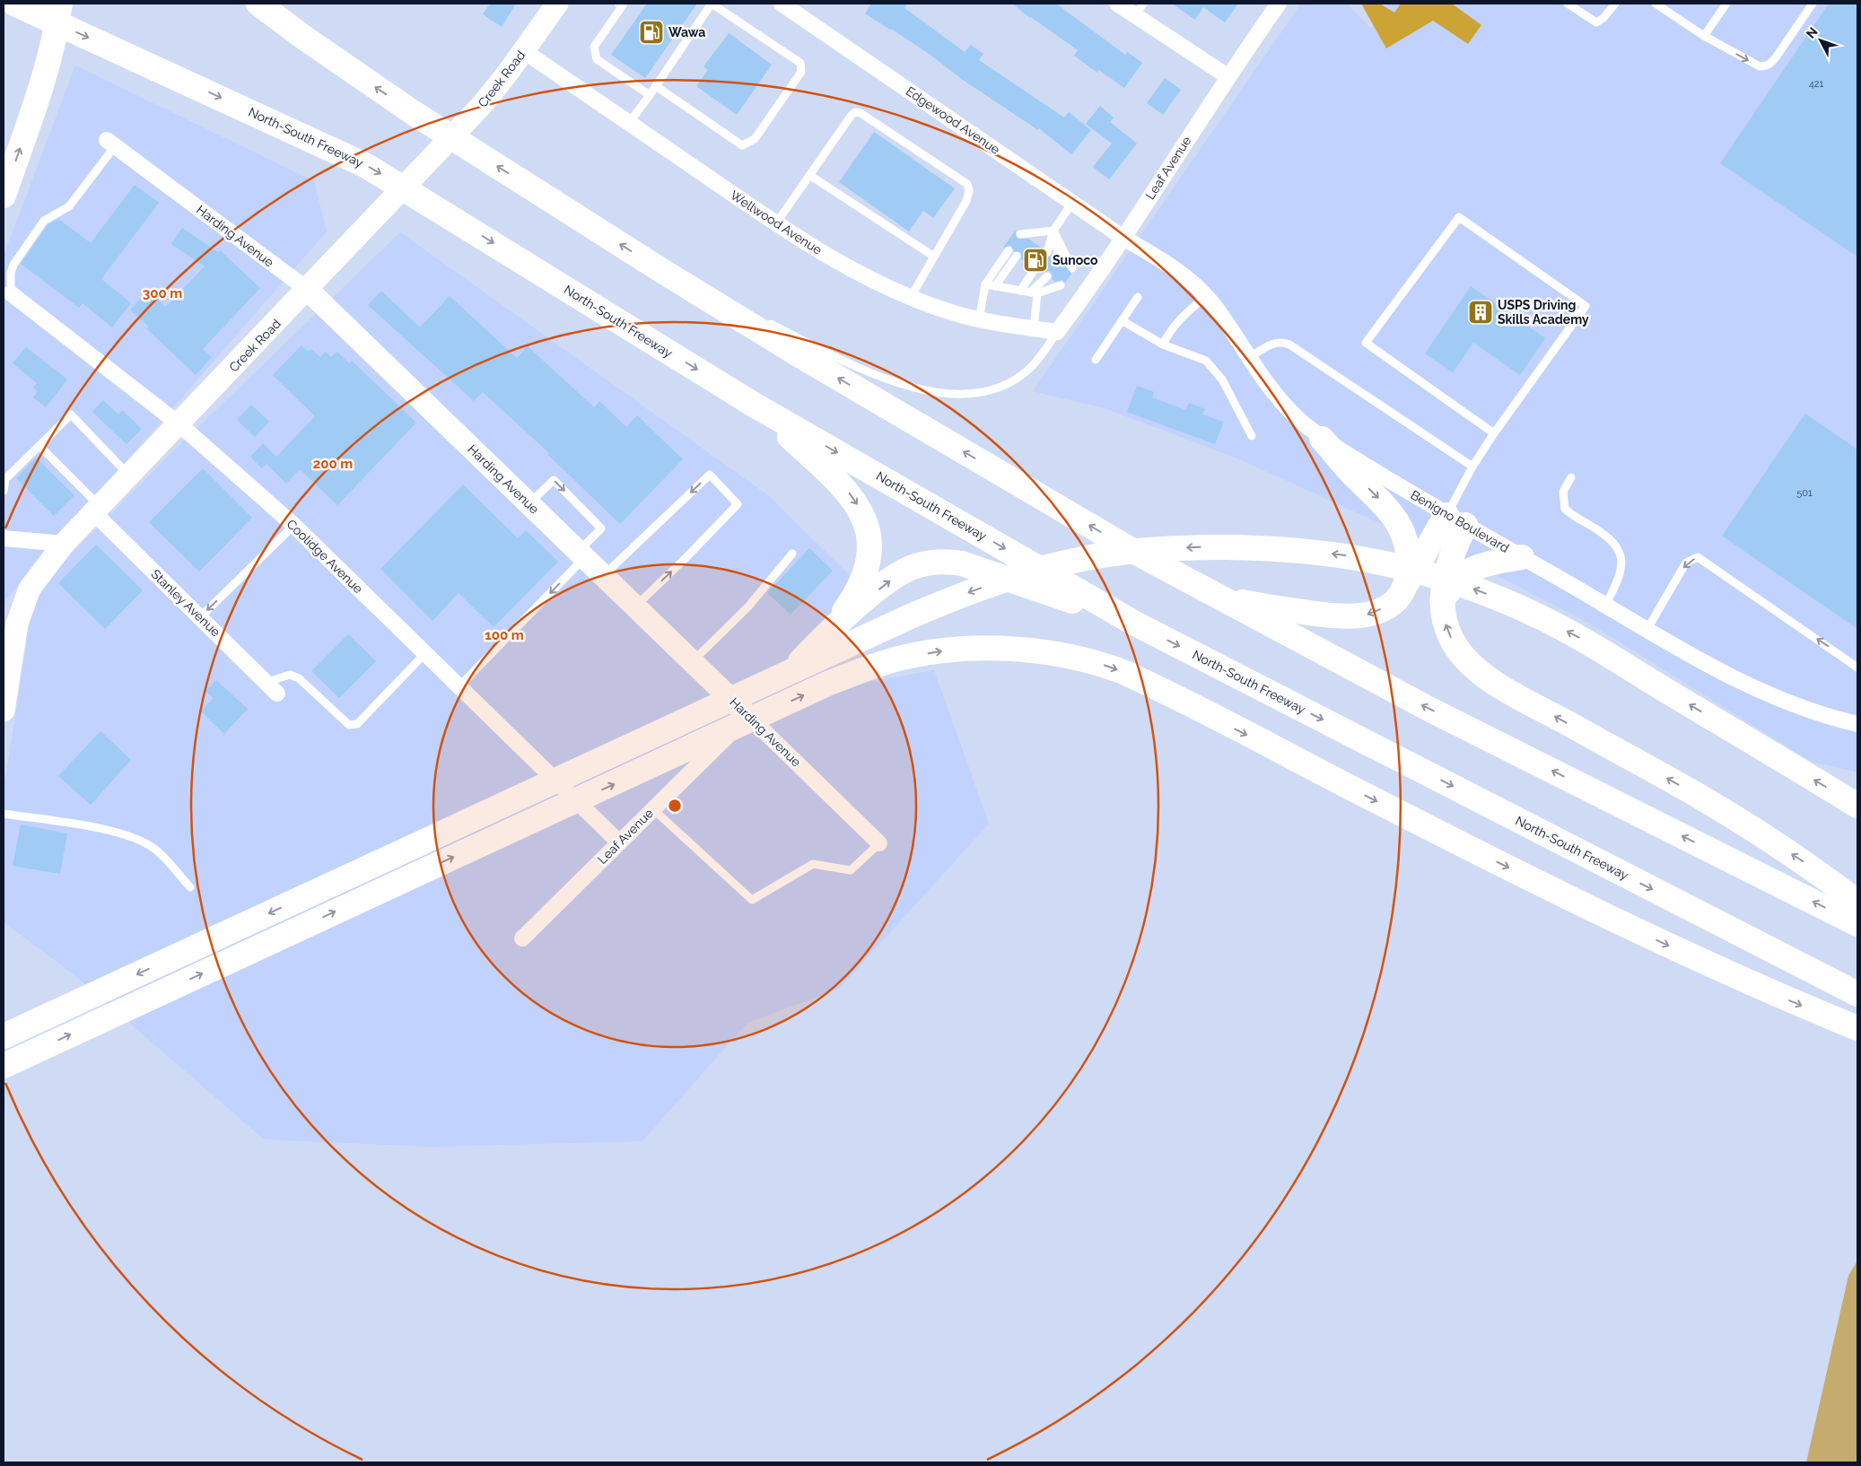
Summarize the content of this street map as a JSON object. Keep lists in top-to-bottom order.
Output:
{
  "streets": {
    "highway": ["North-South Freeway"],
    "main road": ["Creek Road", "Harding Avenue"],
    "street": [
      "Edgewood Avenue",
      "Leaf Avenue",
      "Wellwood Avenue",
      "Benigno Boulevard",
      "Coolidge Avenue",
      "Stanley Avenue"
    ]
  },
  "crossings": [
    ["Creek Road", "Wellwood Avenue"],
    ["Creek Road", "Harding Avenue"],
    ["Creek Road", "Coolidge Avenue"],
    ["Creek Road", "Stanley Avenue"],
    ["Edgewood Avenue", "Leaf Avenue"],
    ["Edgewood Avenue", "Benigno Boulevard"],
    ["Leaf Avenue", "Wellwood Avenue"],
    ["Leaf Avenue", "Harding Avenue"],
    ["Leaf Avenue", "Benigno Boulevard"],
    ["Leaf Avenue", "Coolidge Avenue"]
  ],
  "places": {
    "fuel station": ["Wawa", "Sunoco"],
    "building": ["USPS Driving Skills Academy"]
  },
  "house_numbers": ["421", "501"],
  "north": "top left",
  "rings": ["300 m", "200 m", "100 m"]
}
